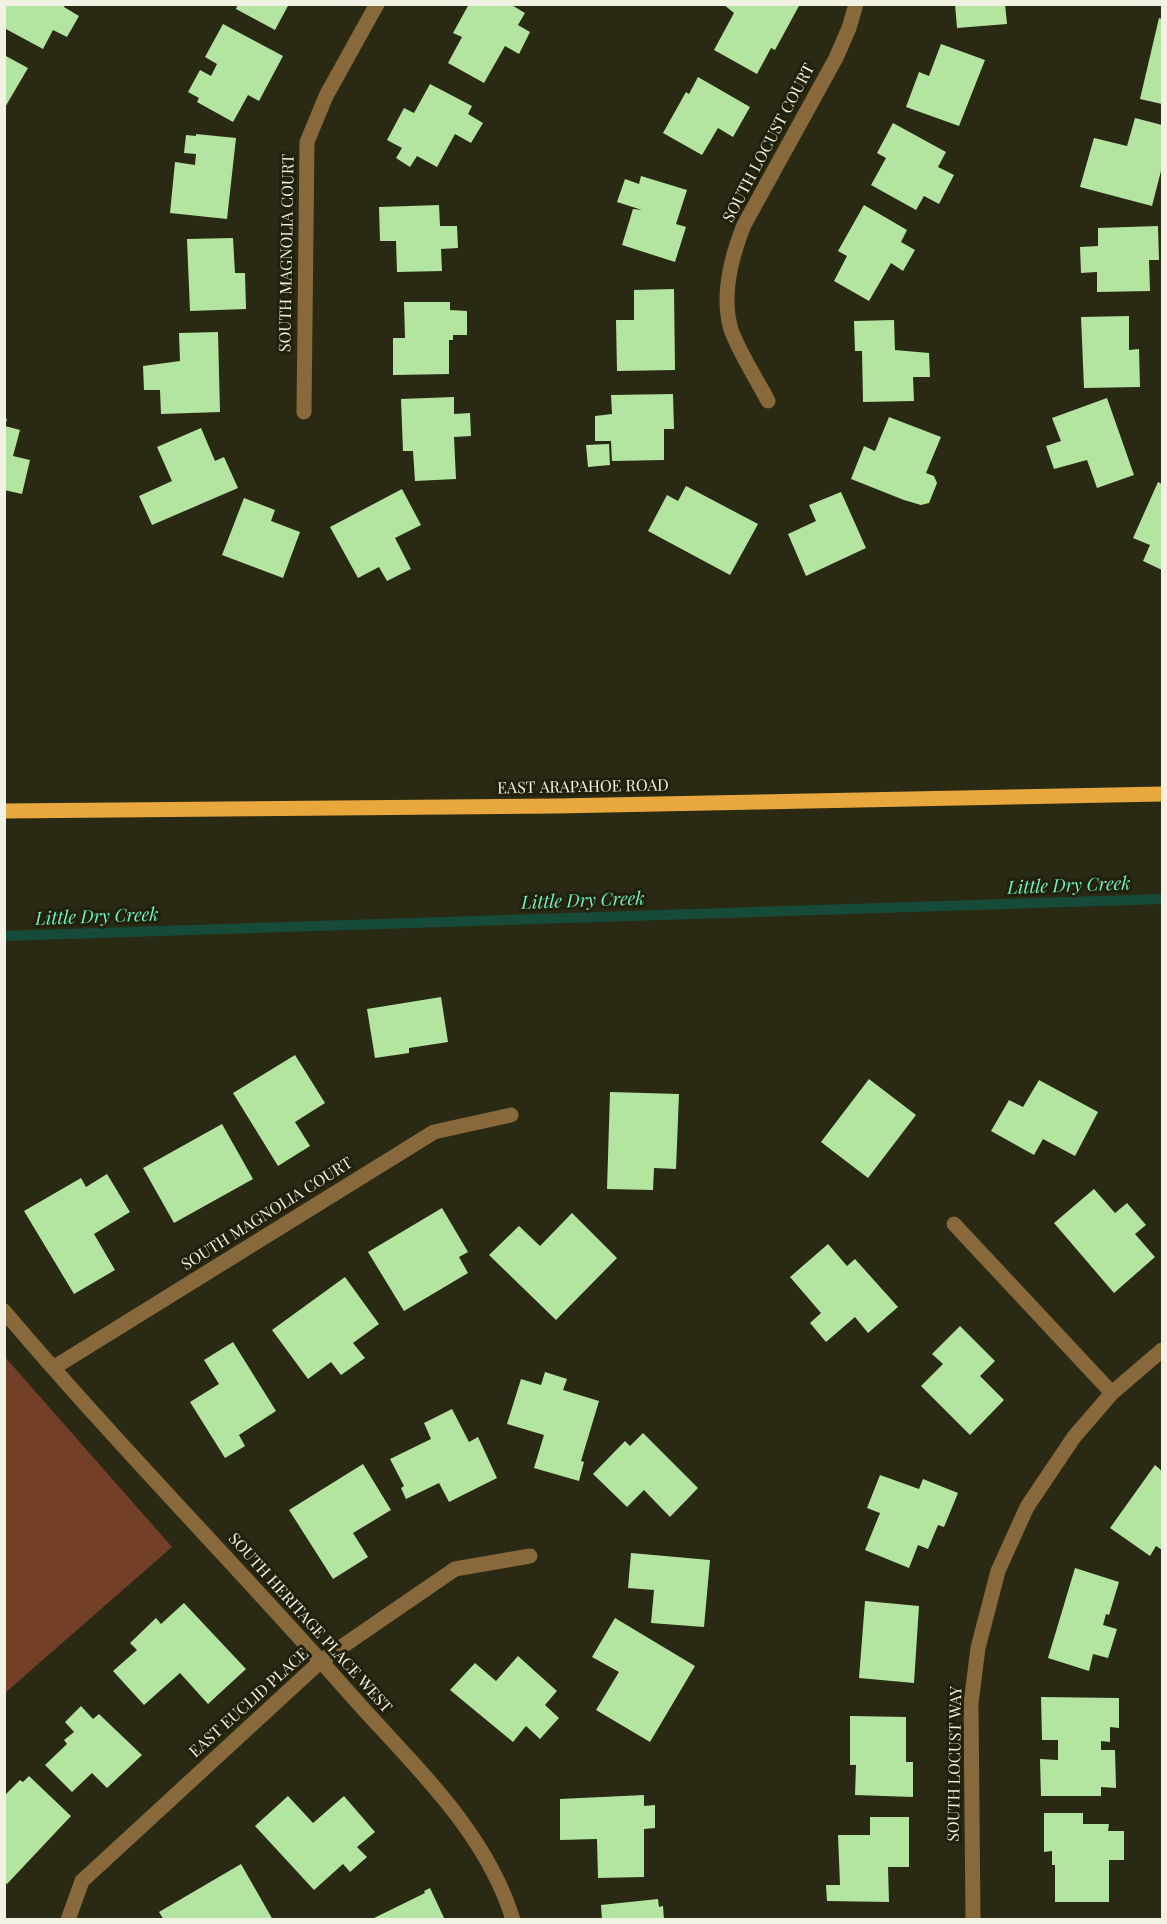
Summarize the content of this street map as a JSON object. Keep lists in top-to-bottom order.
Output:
{
  "streets": {
    "main road": ["EAST ARAPAHOE ROAD"],
    "street": [
      "SOUTH LOCUST COURT",
      "SOUTH MAGNOLIA COURT",
      "SOUTH HERITAGE PLACE WEST",
      "EAST EUCLID PLACE",
      "SOUTH LOCUST WAY"
    ]
  },
  "crossings": [
    ["SOUTH MAGNOLIA COURT", "SOUTH HERITAGE PLACE WEST"],
    ["SOUTH HERITAGE PLACE WEST", "EAST EUCLID PLACE"]
  ],
  "water": ["Little Dry Creek"]
}
